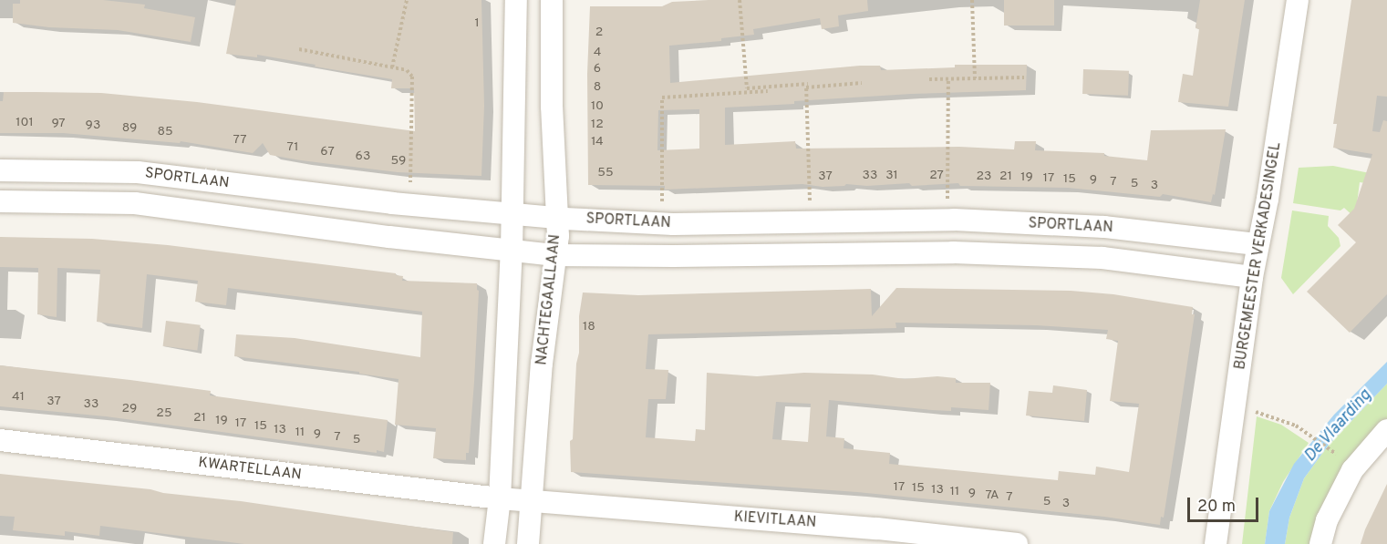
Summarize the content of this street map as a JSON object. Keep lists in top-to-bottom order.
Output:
{
  "streets": {
    "street": [
      "SPORTLAAN",
      "BURGEMEESTER VERKADESINGEL",
      "NACHTEGAALLAAN",
      "KWARTELLAAN",
      "KIEVITLAAN"
    ]
  },
  "crossings": [
    ["SPORTLAAN", "BURGEMEESTER VERKADESINGEL"],
    ["SPORTLAAN", "NACHTEGAALLAAN"],
    ["NACHTEGAALLAAN", "KIEVITLAAN"]
  ],
  "water": ["De Vlaarding"],
  "house_numbers": [
    "1",
    "2",
    "4",
    "6",
    "8",
    "10",
    "101",
    "97",
    "12",
    "93",
    "89",
    "85",
    "77",
    "14",
    "71",
    "67",
    "63",
    "59",
    "55",
    "33",
    "31",
    "27",
    "37",
    "23",
    "21",
    "19",
    "17",
    "15",
    "9",
    "7",
    "5",
    "3",
    "18",
    "41",
    "37",
    "33",
    "29",
    "25",
    "21",
    "19",
    "17",
    "15",
    "13",
    "11",
    "9",
    "7",
    "5",
    "17",
    "15",
    "13",
    "11",
    "9",
    "7A",
    "7",
    "5",
    "3"
  ],
  "scale_bar": "20 m"
}
